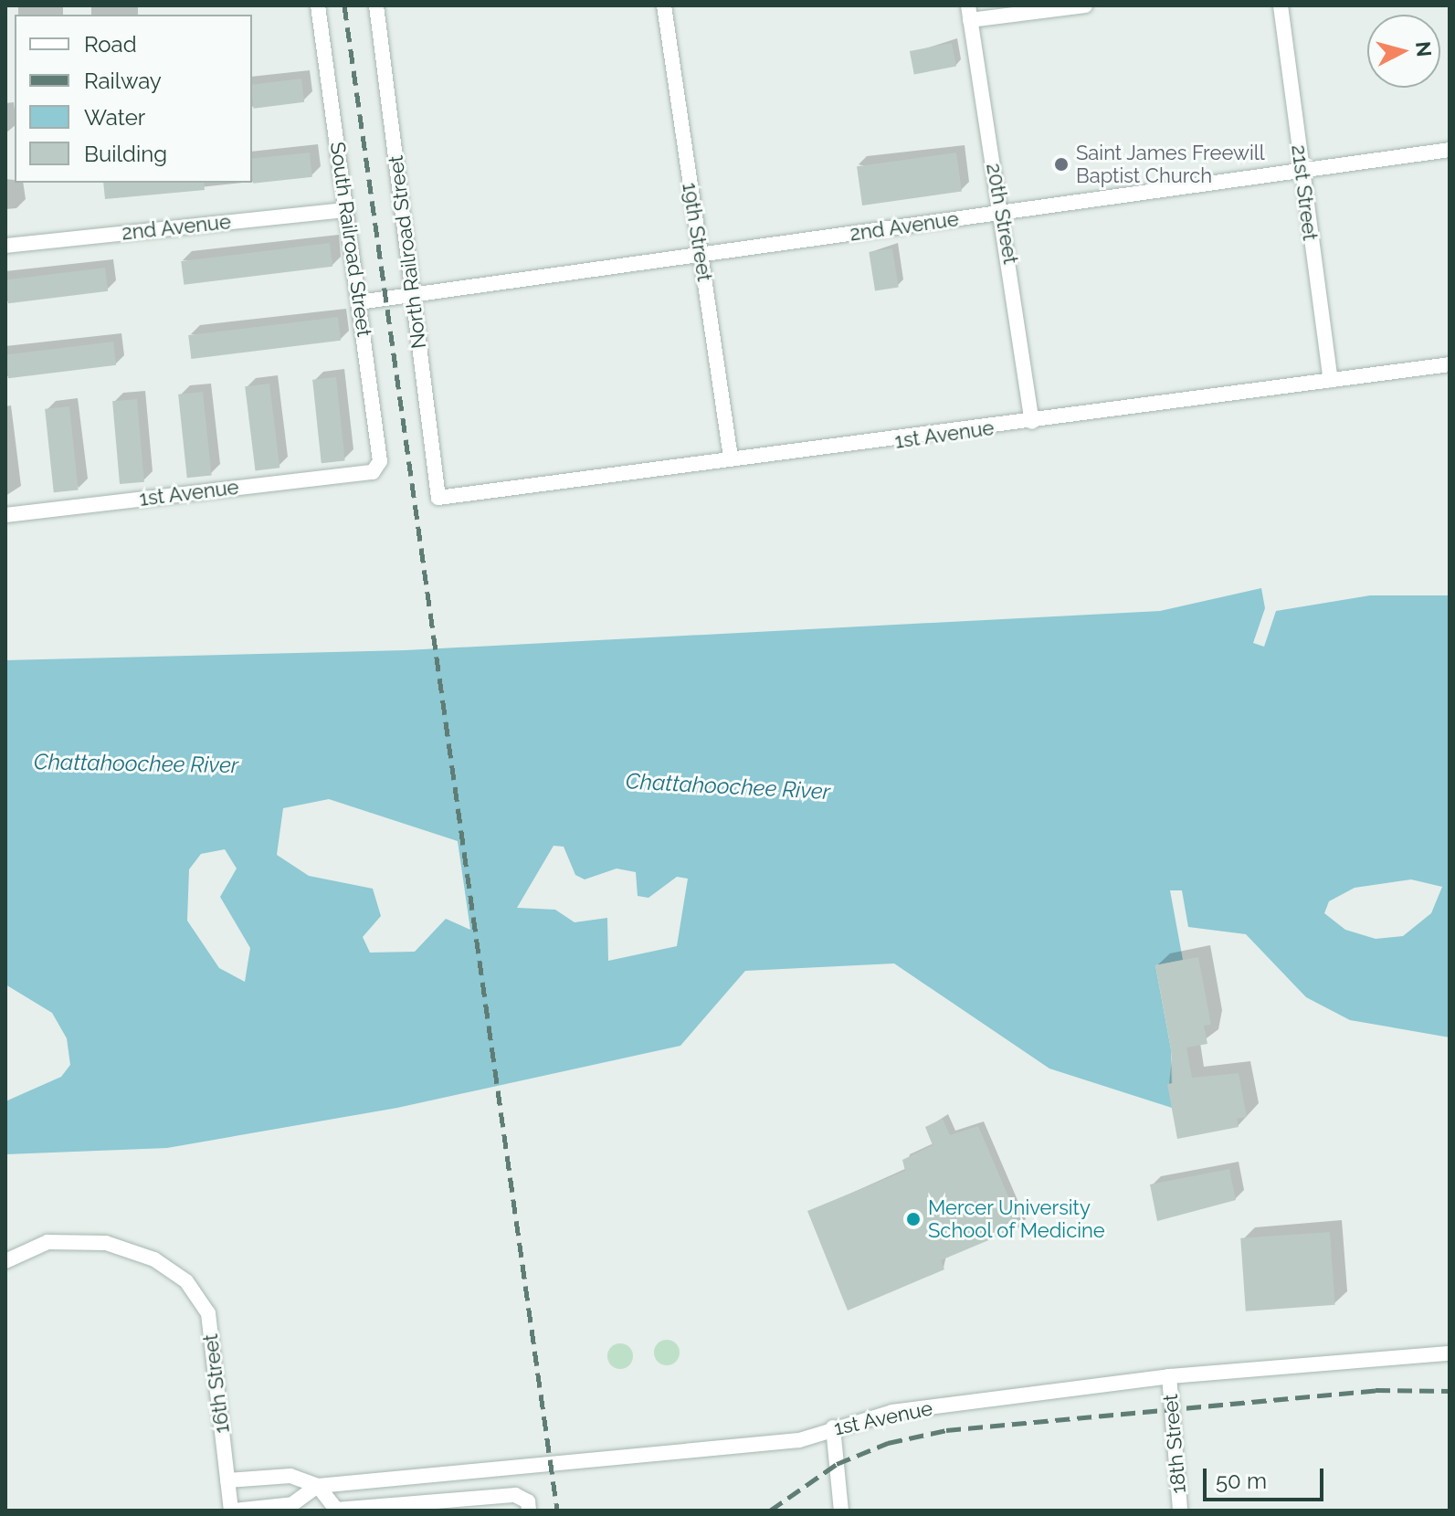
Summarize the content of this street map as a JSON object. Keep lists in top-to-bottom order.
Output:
{
  "streets": {
    "street": [
      "21st Street",
      "20th Street",
      "2nd Avenue",
      "19th Street",
      "South Railroad Street",
      "North Railroad Street",
      "1st Avenue",
      "16th Street",
      "18th Street"
    ]
  },
  "crossings": [
    ["21st Street", "2nd Avenue"],
    ["21st Street", "1st Avenue"],
    ["20th Street", "2nd Avenue"],
    ["20th Street", "1st Avenue"],
    ["2nd Avenue", "19th Street"],
    ["2nd Avenue", "South Railroad Street"],
    ["2nd Avenue", "North Railroad Street"],
    ["19th Street", "1st Avenue"],
    ["South Railroad Street", "1st Avenue"],
    ["North Railroad Street", "1st Avenue"],
    ["1st Avenue", "16th Street"],
    ["1st Avenue", "18th Street"]
  ],
  "water": ["Chattahoochee River"],
  "places": ["Saint James Freewill Baptist Church", "Mercer University School of Medicine"],
  "legend": [
    "Road",
    "Railway",
    "Water",
    "Building"
  ],
  "scale_bar": "50 m",
  "north": "right"
}
